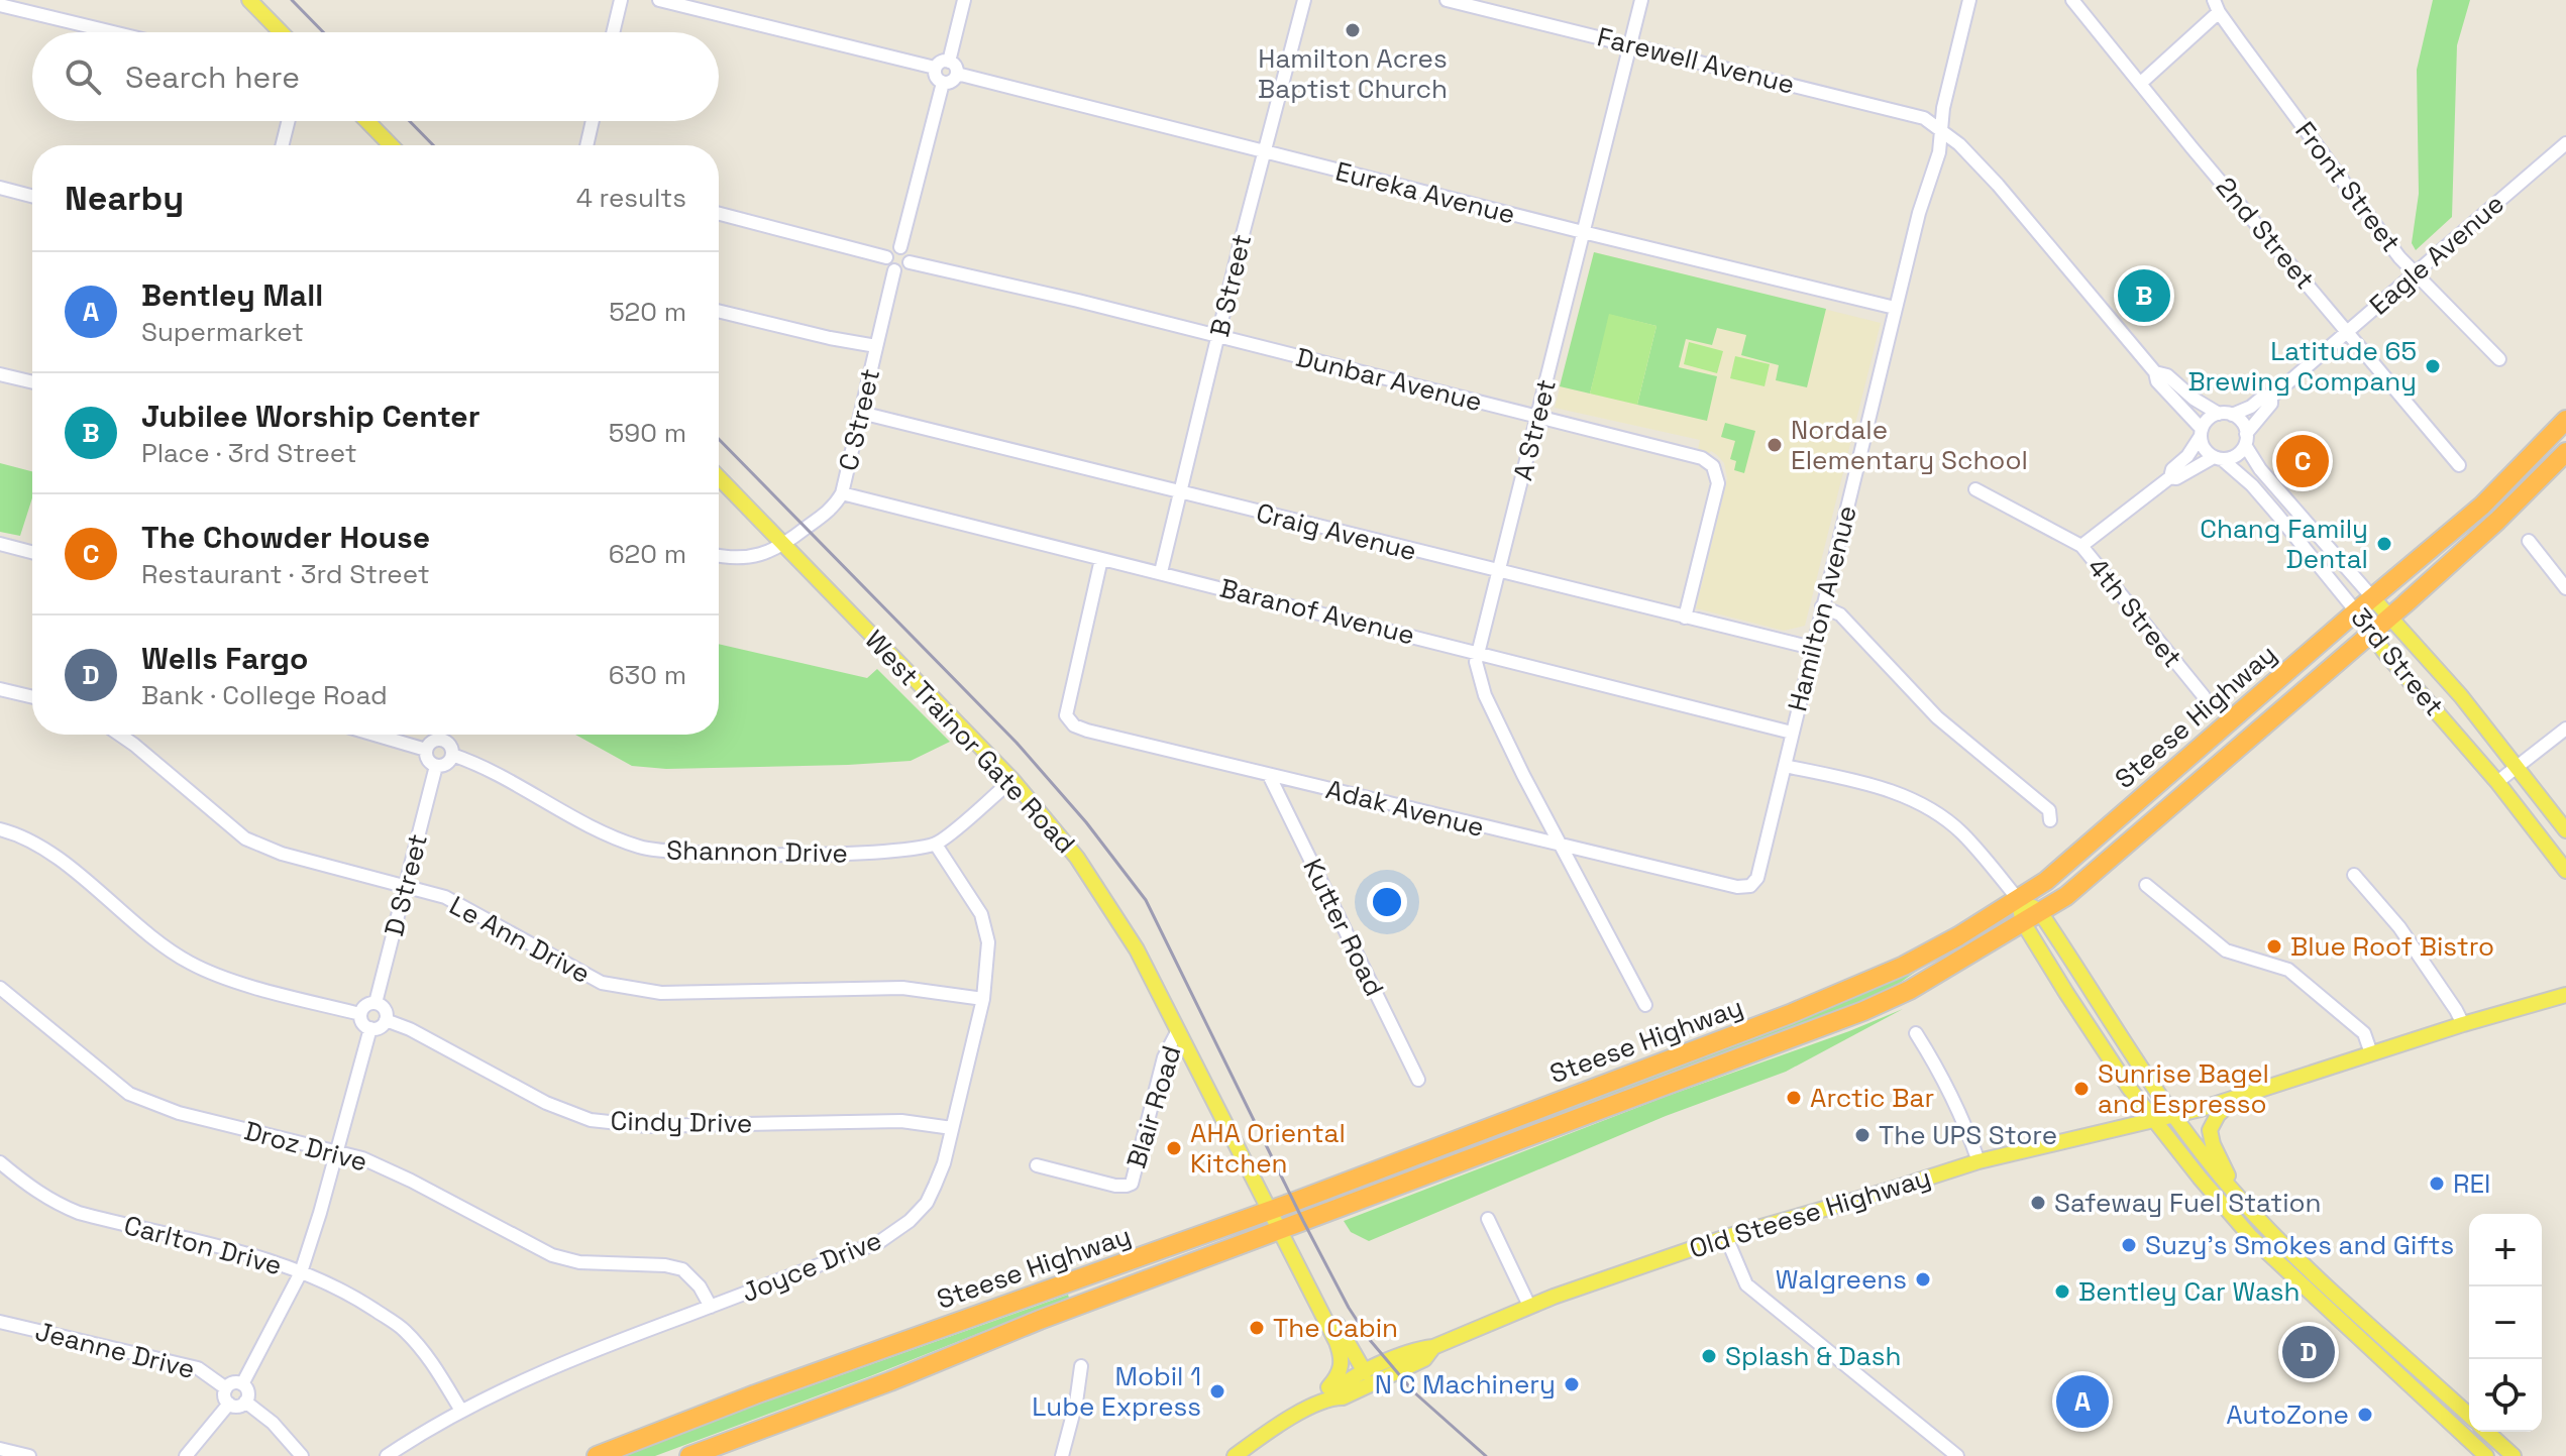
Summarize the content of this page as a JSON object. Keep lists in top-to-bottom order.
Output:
{
  "streets": {
    "highway": ["Steese Highway"],
    "main road": ["3rd Street", "West Trainor Gate Road", "Old Steese Highway"],
    "street": [
      "Farewell Avenue",
      "Front Street",
      "Eureka Avenue",
      "2nd Street",
      "Eagle Avenue",
      "B Street",
      "Dunbar Avenue",
      "C Street",
      "A Street",
      "Craig Avenue",
      "Hamilton Avenue",
      "Baranof Avenue",
      "4th Street",
      "Adak Avenue",
      "Shannon Drive",
      "D Street",
      "Kutter Road",
      "Le Ann Drive",
      "Blair Road",
      "Cindy Drive",
      "Droz Drive",
      "Carlton Drive",
      "Joyce Drive",
      "Jeanne Drive"
    ]
  },
  "crossings": [
    ["Farewell Avenue", "A Street"],
    ["Farewell Avenue", "Hamilton Avenue"],
    ["Front Street", "Eagle Avenue"],
    ["Eureka Avenue", "B Street"],
    ["Eureka Avenue", "A Street"],
    ["Eureka Avenue", "Hamilton Avenue"],
    ["2nd Street", "Eagle Avenue"],
    ["Eagle Avenue", "3rd Street"],
    ["B Street", "Dunbar Avenue"],
    ["B Street", "Craig Avenue"],
    ["B Street", "Baranof Avenue"],
    ["Dunbar Avenue", "C Street"],
    ["Dunbar Avenue", "A Street"],
    ["Dunbar Avenue", "Craig Avenue"],
    ["C Street", "Craig Avenue"],
    ["C Street", "Baranof Avenue"],
    ["C Street", "West Trainor Gate Road"],
    ["A Street", "Craig Avenue"],
    ["A Street", "Baranof Avenue"],
    ["A Street", "Adak Avenue"],
    ["Craig Avenue", "Hamilton Avenue"],
    ["Hamilton Avenue", "Baranof Avenue"],
    ["Hamilton Avenue", "Adak Avenue"],
    ["Baranof Avenue", "Adak Avenue"],
    ["3rd Street", "Steese Highway"],
    ["Steese Highway", "West Trainor Gate Road"],
    ["West Trainor Gate Road", "Blair Road"],
    ["West Trainor Gate Road", "Old Steese Highway"],
    ["Adak Avenue", "Kutter Road"],
    ["Shannon Drive", "D Street"],
    ["Shannon Drive", "Joyce Drive"],
    ["D Street", "Le Ann Drive"],
    ["D Street", "Cindy Drive"],
    ["Le Ann Drive", "Joyce Drive"],
    ["Cindy Drive", "Joyce Drive"],
    ["Droz Drive", "Joyce Drive"],
    ["Carlton Drive", "Joyce Drive"]
  ],
  "places": [
    "Hamilton Acres Baptist Church",
    "Latitude 65 Brewing Company",
    "Nordale Elementary School",
    "Chang Family Dental",
    "Blue Roof Bistro",
    "Sunrise Bagel and Espresso",
    "Arctic Bar",
    "The UPS Store",
    "AHA Oriental Kitchen",
    "REI",
    "Safeway Fuel Station",
    "Suzy's Smokes and Gifts",
    "Walgreens",
    "Bentley Car Wash",
    "The Cabin",
    "Splash & Dash",
    "N C Machinery",
    "Mobil 1 Lube Express",
    "AutoZone"
  ],
  "page": {
    "search": "Search here",
    "heading": ["Nearby", "4 results"],
    "list": [
      {
        "mark": "A",
        "name": "Bentley Mall",
        "note": "Supermarket",
        "value": "520 m"
      },
      {
        "mark": "B",
        "name": "Jubilee Worship Center",
        "note": "Place · 3rd Street",
        "value": "590 m"
      },
      {
        "mark": "C",
        "name": "The Chowder House",
        "note": "Restaurant · 3rd Street",
        "value": "620 m"
      },
      {
        "mark": "D",
        "name": "Wells Fargo",
        "note": "Bank · College Road",
        "value": "630 m"
      }
    ],
    "pins": [
      "B",
      "C",
      "D",
      "A"
    ],
    "map_buttons": ["+", "−"]
  }
}
